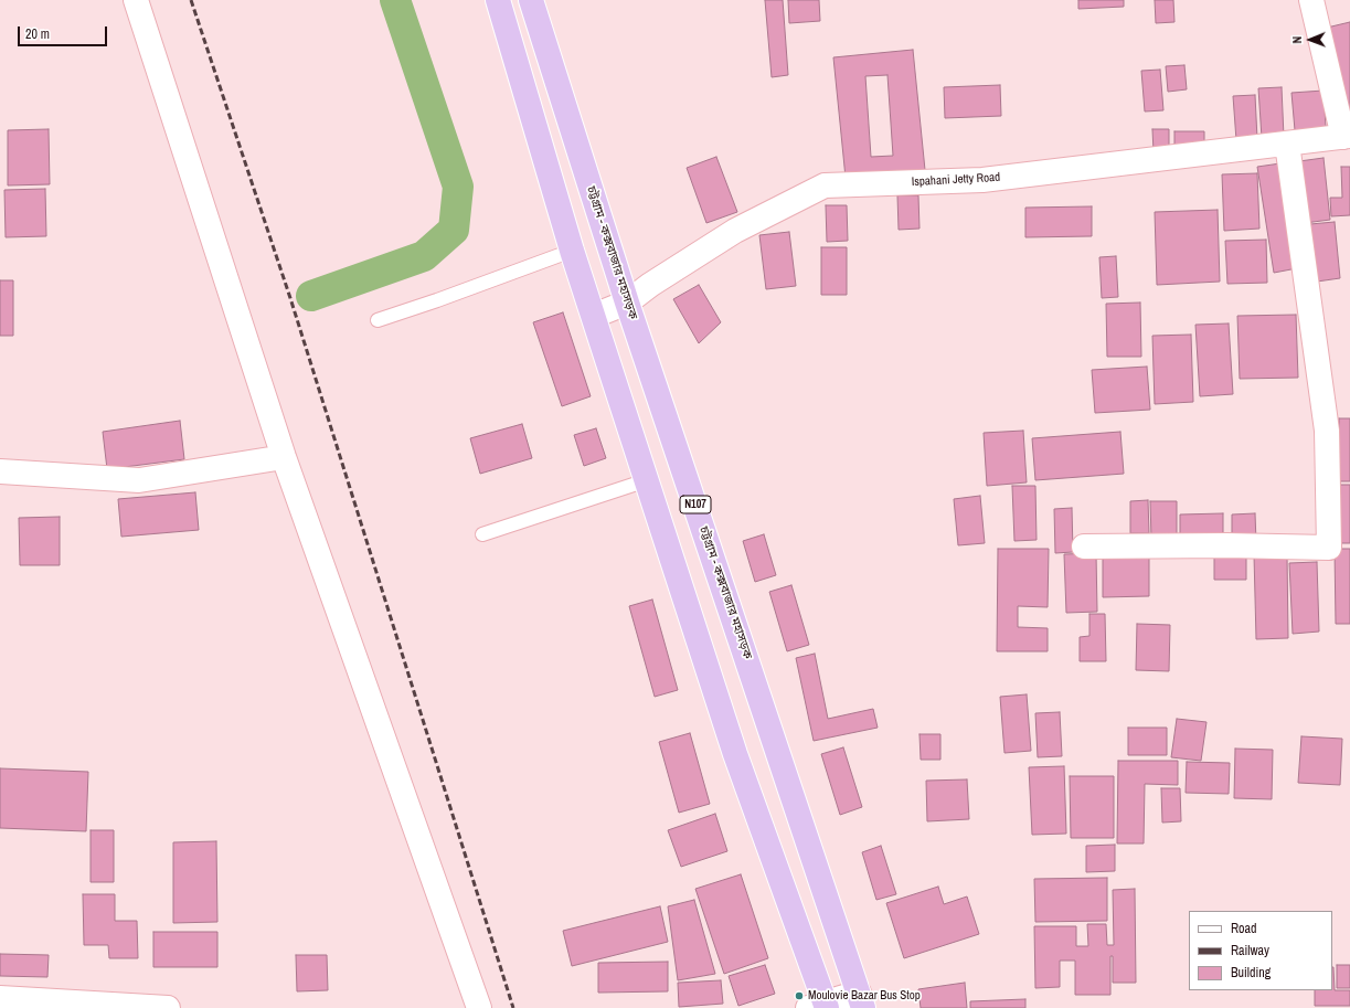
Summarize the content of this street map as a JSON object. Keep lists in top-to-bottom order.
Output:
{
  "streets": {
    "highway": ["চট্টগ্রাম - কক্সবাজার মহাসড়ক", "N107"],
    "street": ["Ispahani Jetty Road"]
  },
  "crossings": [
    ["Ispahani Jetty Road", "চট্টগ্রাম - কক্সবাজার মহাসড়ক"]
  ],
  "places": ["Moulovie Bazar Bus Stop"],
  "legend": ["Road", "Railway", "Building"],
  "scale_bar": "20 m",
  "north": "left"
}
